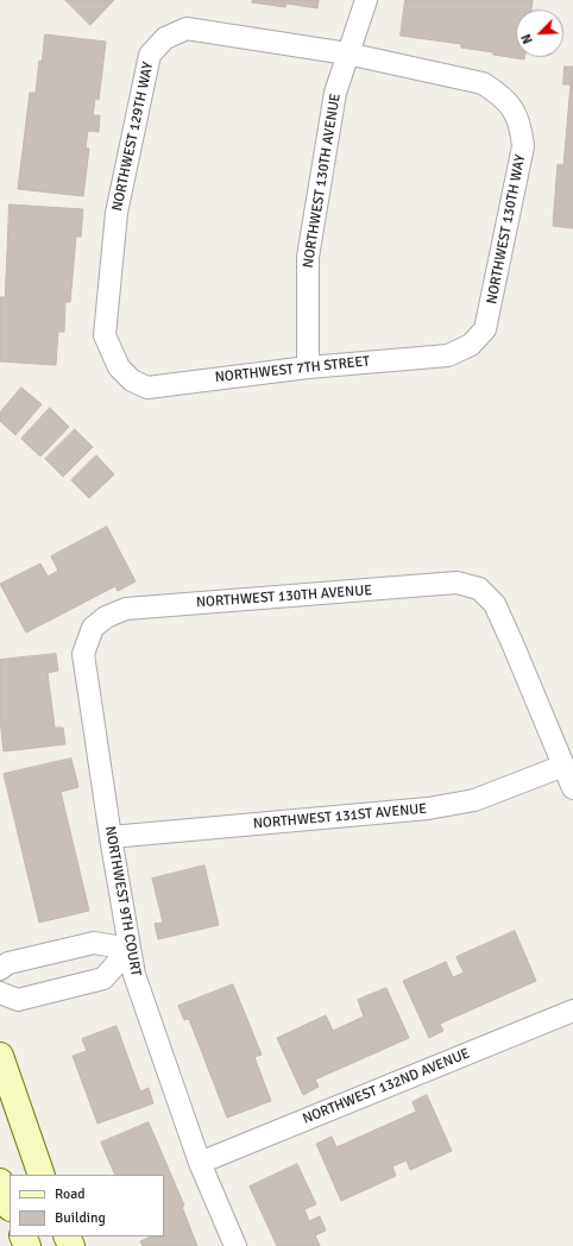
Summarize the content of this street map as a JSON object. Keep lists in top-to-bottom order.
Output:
{
  "streets": {
    "street": [
      "NORTHWEST 129TH WAY",
      "NORTHWEST 130TH AVENUE",
      "NORTHWEST 130TH WAY",
      "NORTHWEST 7TH STREET",
      "NORTHWEST 131ST AVENUE",
      "NORTHWEST 9TH COURT",
      "NORTHWEST 132ND AVENUE"
    ]
  },
  "crossings": [
    ["NORTHWEST 129TH WAY", "NORTHWEST 130TH AVENUE"],
    ["NORTHWEST 129TH WAY", "NORTHWEST 130TH WAY"],
    ["NORTHWEST 129TH WAY", "NORTHWEST 7TH STREET"],
    ["NORTHWEST 130TH AVENUE", "NORTHWEST 7TH STREET"],
    ["NORTHWEST 130TH AVENUE", "NORTHWEST 131ST AVENUE"],
    ["NORTHWEST 130TH AVENUE", "NORTHWEST 9TH COURT"],
    ["NORTHWEST 130TH WAY", "NORTHWEST 7TH STREET"],
    ["NORTHWEST 131ST AVENUE", "NORTHWEST 9TH COURT"],
    ["NORTHWEST 9TH COURT", "NORTHWEST 132ND AVENUE"]
  ],
  "legend": ["Road", "Building"],
  "north": "bottom left"
}
